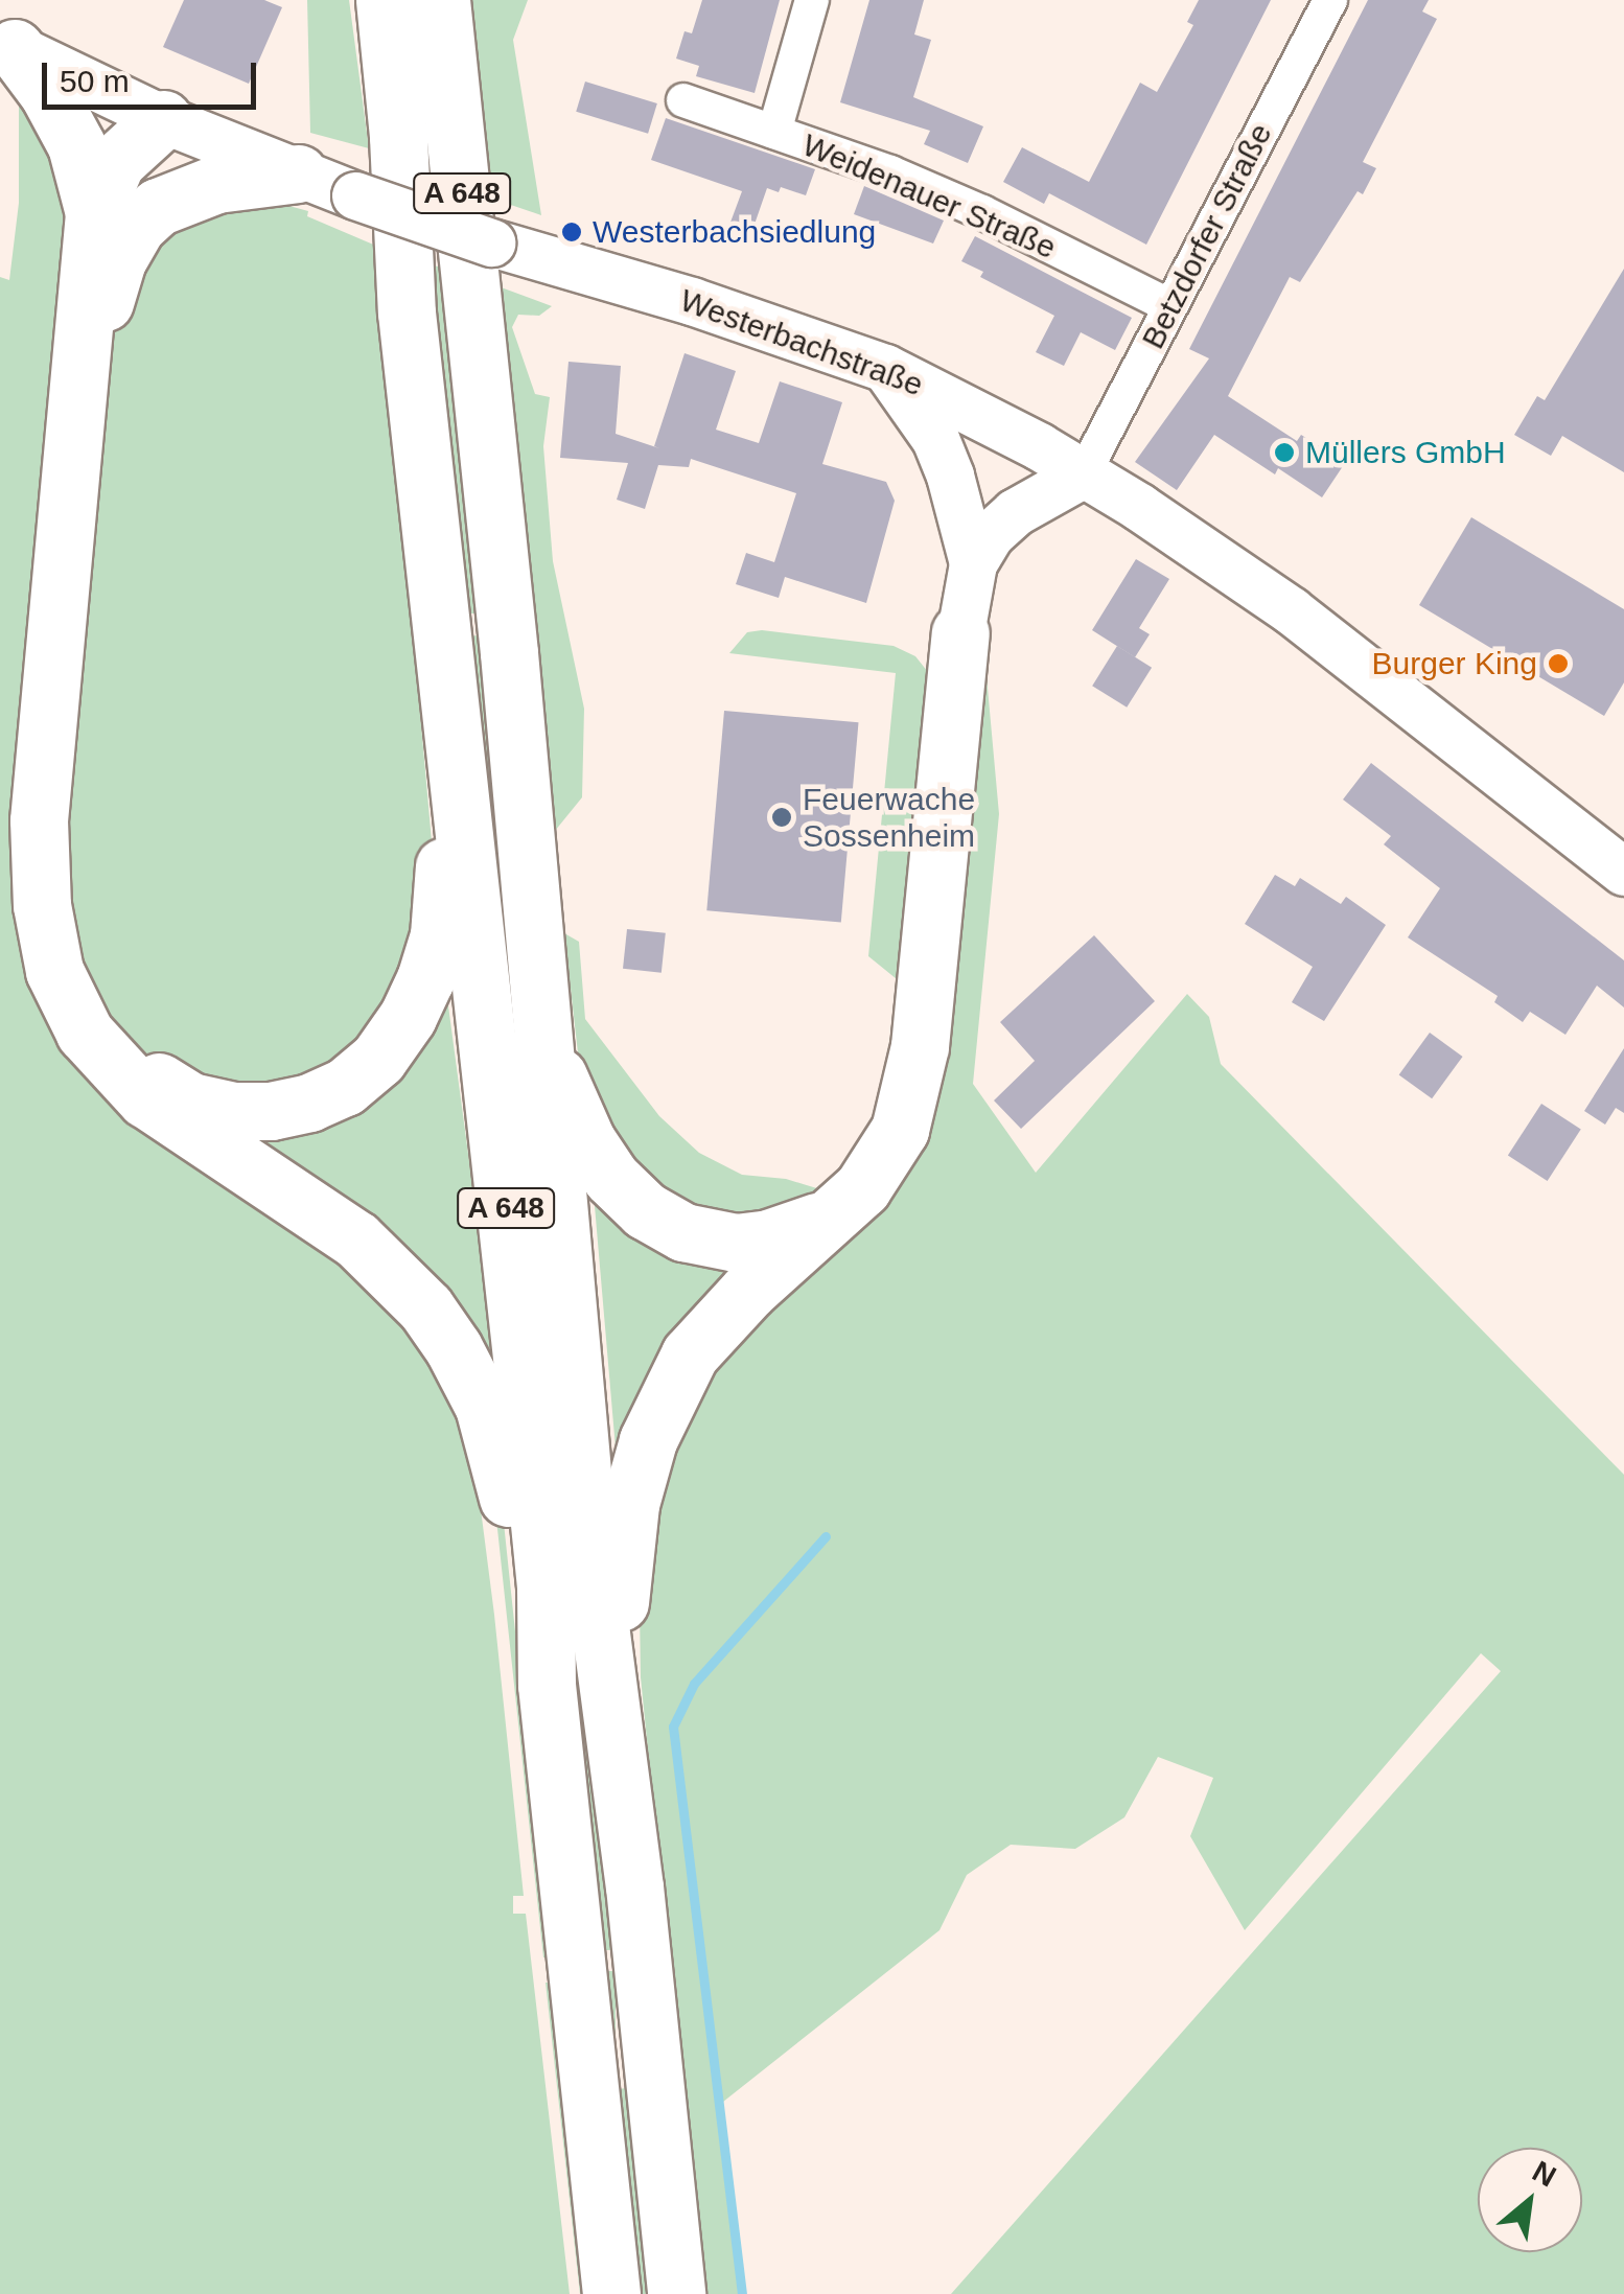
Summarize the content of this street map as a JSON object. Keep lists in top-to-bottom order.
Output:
{
  "streets": {
    "highway": ["A 648"],
    "main road": ["Westerbachstraße"],
    "street": ["Weidenauer Straße", "Betzdorfer Straße"]
  },
  "crossings": [
    ["Weidenauer Straße", "Betzdorfer Straße"],
    ["Betzdorfer Straße", "Westerbachstraße"]
  ],
  "places": [
    "Westerbachsiedlung",
    "Müllers GmbH",
    "Burger King",
    "Feuerwache Sossenheim"
  ],
  "scale_bar": "50 m",
  "north": "top right"
}
